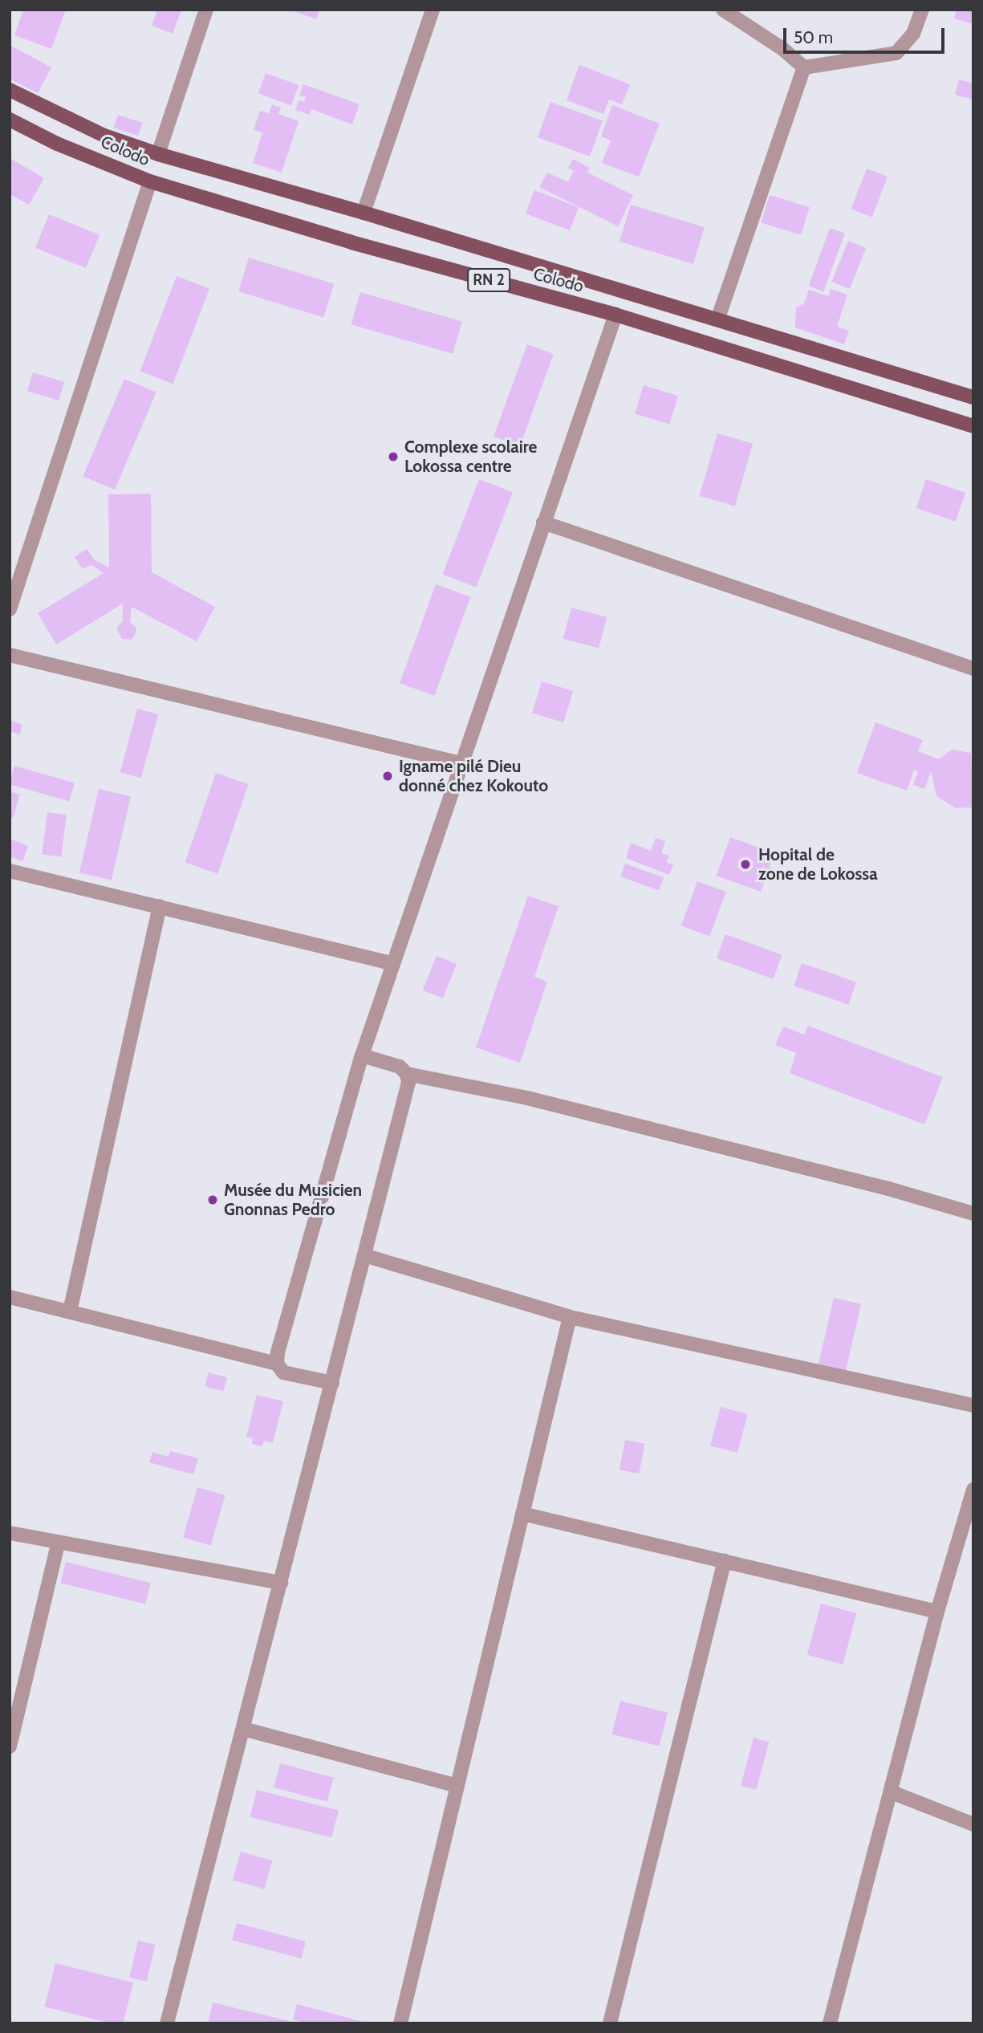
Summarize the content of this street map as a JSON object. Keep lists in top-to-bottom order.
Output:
{
  "streets": {
    "main road": ["Colodo", "RN 2"]
  },
  "places": [
    "Complexe scolaire Lokossa centre",
    "Igname pilé Dieu donné chez Kokouto",
    "Hopital de zone de Lokossa",
    "Musée du Musicien Gnonnas Pedro"
  ],
  "scale_bar": "50 m"
}
